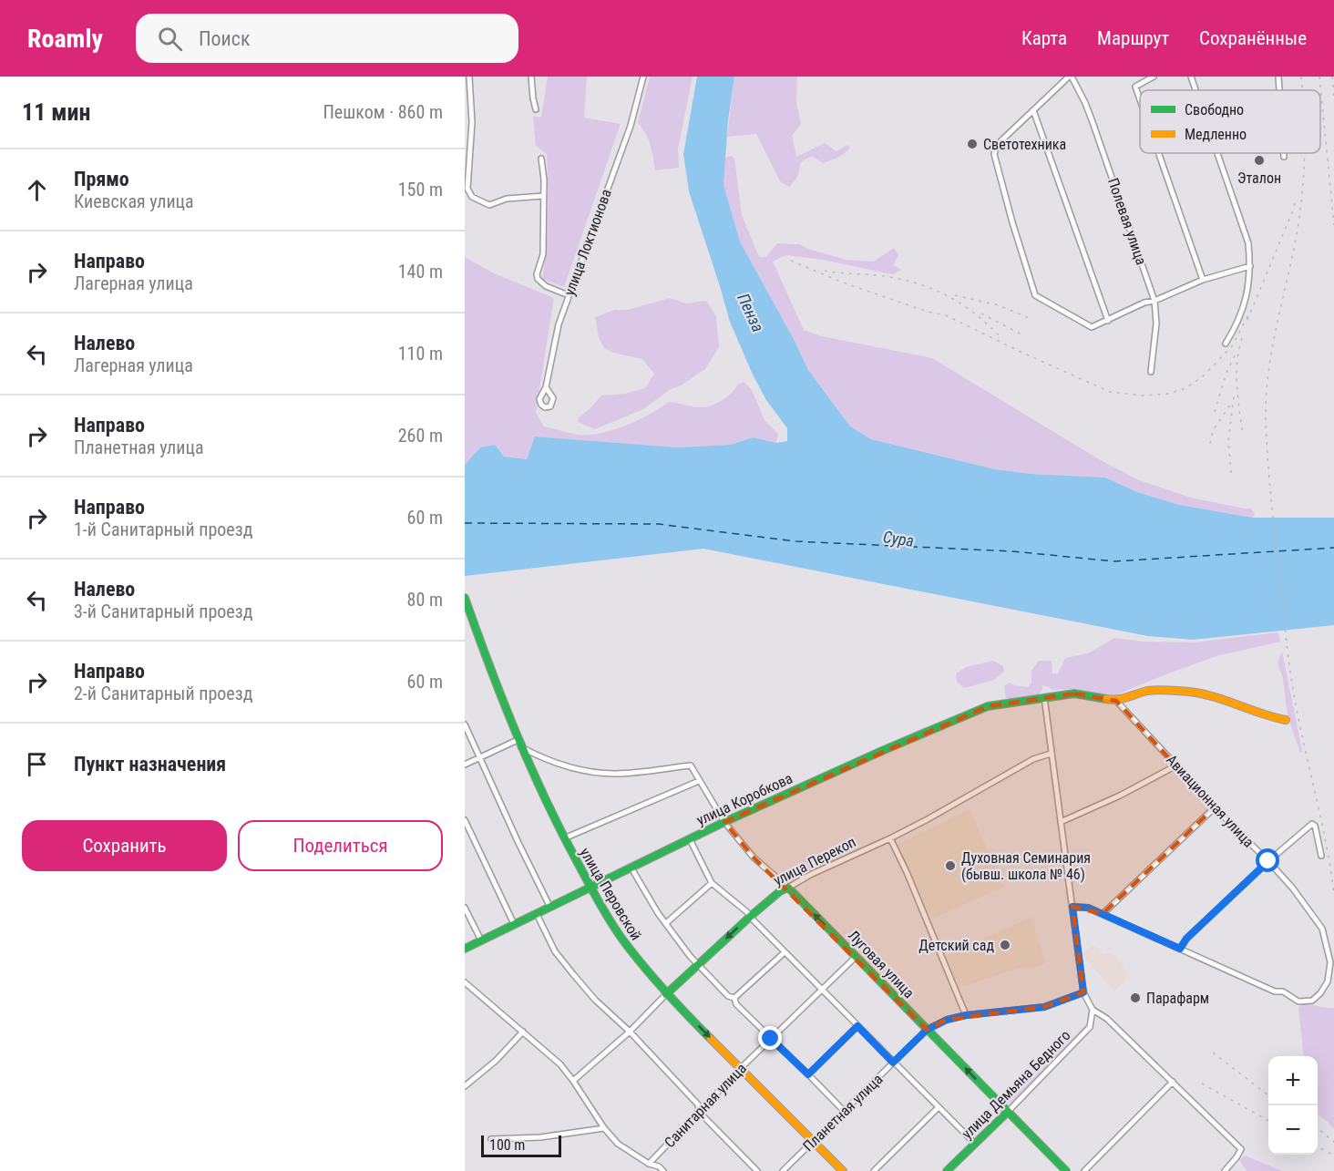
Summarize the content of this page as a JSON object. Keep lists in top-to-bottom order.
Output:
{
  "streets": {
    "main road": [
      "улица Коробкова",
      "улица Перекоп",
      "улица Перовской",
      "Луговая улица",
      "улица Демьяна Бедного"
    ],
    "street": [
      "Полевая улица",
      "улица Локтионова",
      "Авиационная улица",
      "Санитарная улица",
      "Планетная улица"
    ]
  },
  "crossings": [
    ["улица Коробкова", "Авиационная улица"],
    ["улица Коробкова", "улица Перовской"],
    ["улица Коробкова", "Луговая улица"],
    ["улица Перекоп", "улица Перовской"],
    ["улица Перекоп", "Луговая улица"],
    ["улица Перовской", "Луговая улица"],
    ["улица Перовской", "Санитарная улица"],
    ["улица Перовской", "Планетная улица"],
    ["Луговая улица", "улица Демьяна Бедного"],
    ["Луговая улица", "Санитарная улица"],
    ["Луговая улица", "Планетная улица"]
  ],
  "water": ["Пенза", "Сура"],
  "places": [
    "Светотехника",
    "Эталон",
    "Духовная Семинария (бывш. школа № 46)",
    "Детский сад",
    "Парафарм"
  ],
  "legend": ["Свободно", "Медленно"],
  "scale_bar": "100 m",
  "page": {
    "header": "Roamly",
    "search": "Поиск",
    "nav": ["Карта", "Маршрут", "Сохранённые"],
    "heading": ["11 мин", "Пешком · 860 m"],
    "list": [
      ["Прямо", "Киевская улица", "150 m"],
      ["Направо", "Лагерная улица", "140 m"],
      ["Налево", "Лагерная улица", "110 m"],
      ["Направо", "Планетная улица", "260 m"],
      ["Направо", "1-й Санитарный проезд", "60 m"],
      ["Налево", "3-й Санитарный проезд", "80 m"],
      ["Направо", "2-й Санитарный проезд", "60 m"],
      "Пункт назначения"
    ],
    "buttons": ["Сохранить", "Поделиться"],
    "map_buttons": ["+", "−"],
    "scale": "100 m"
  }
}
